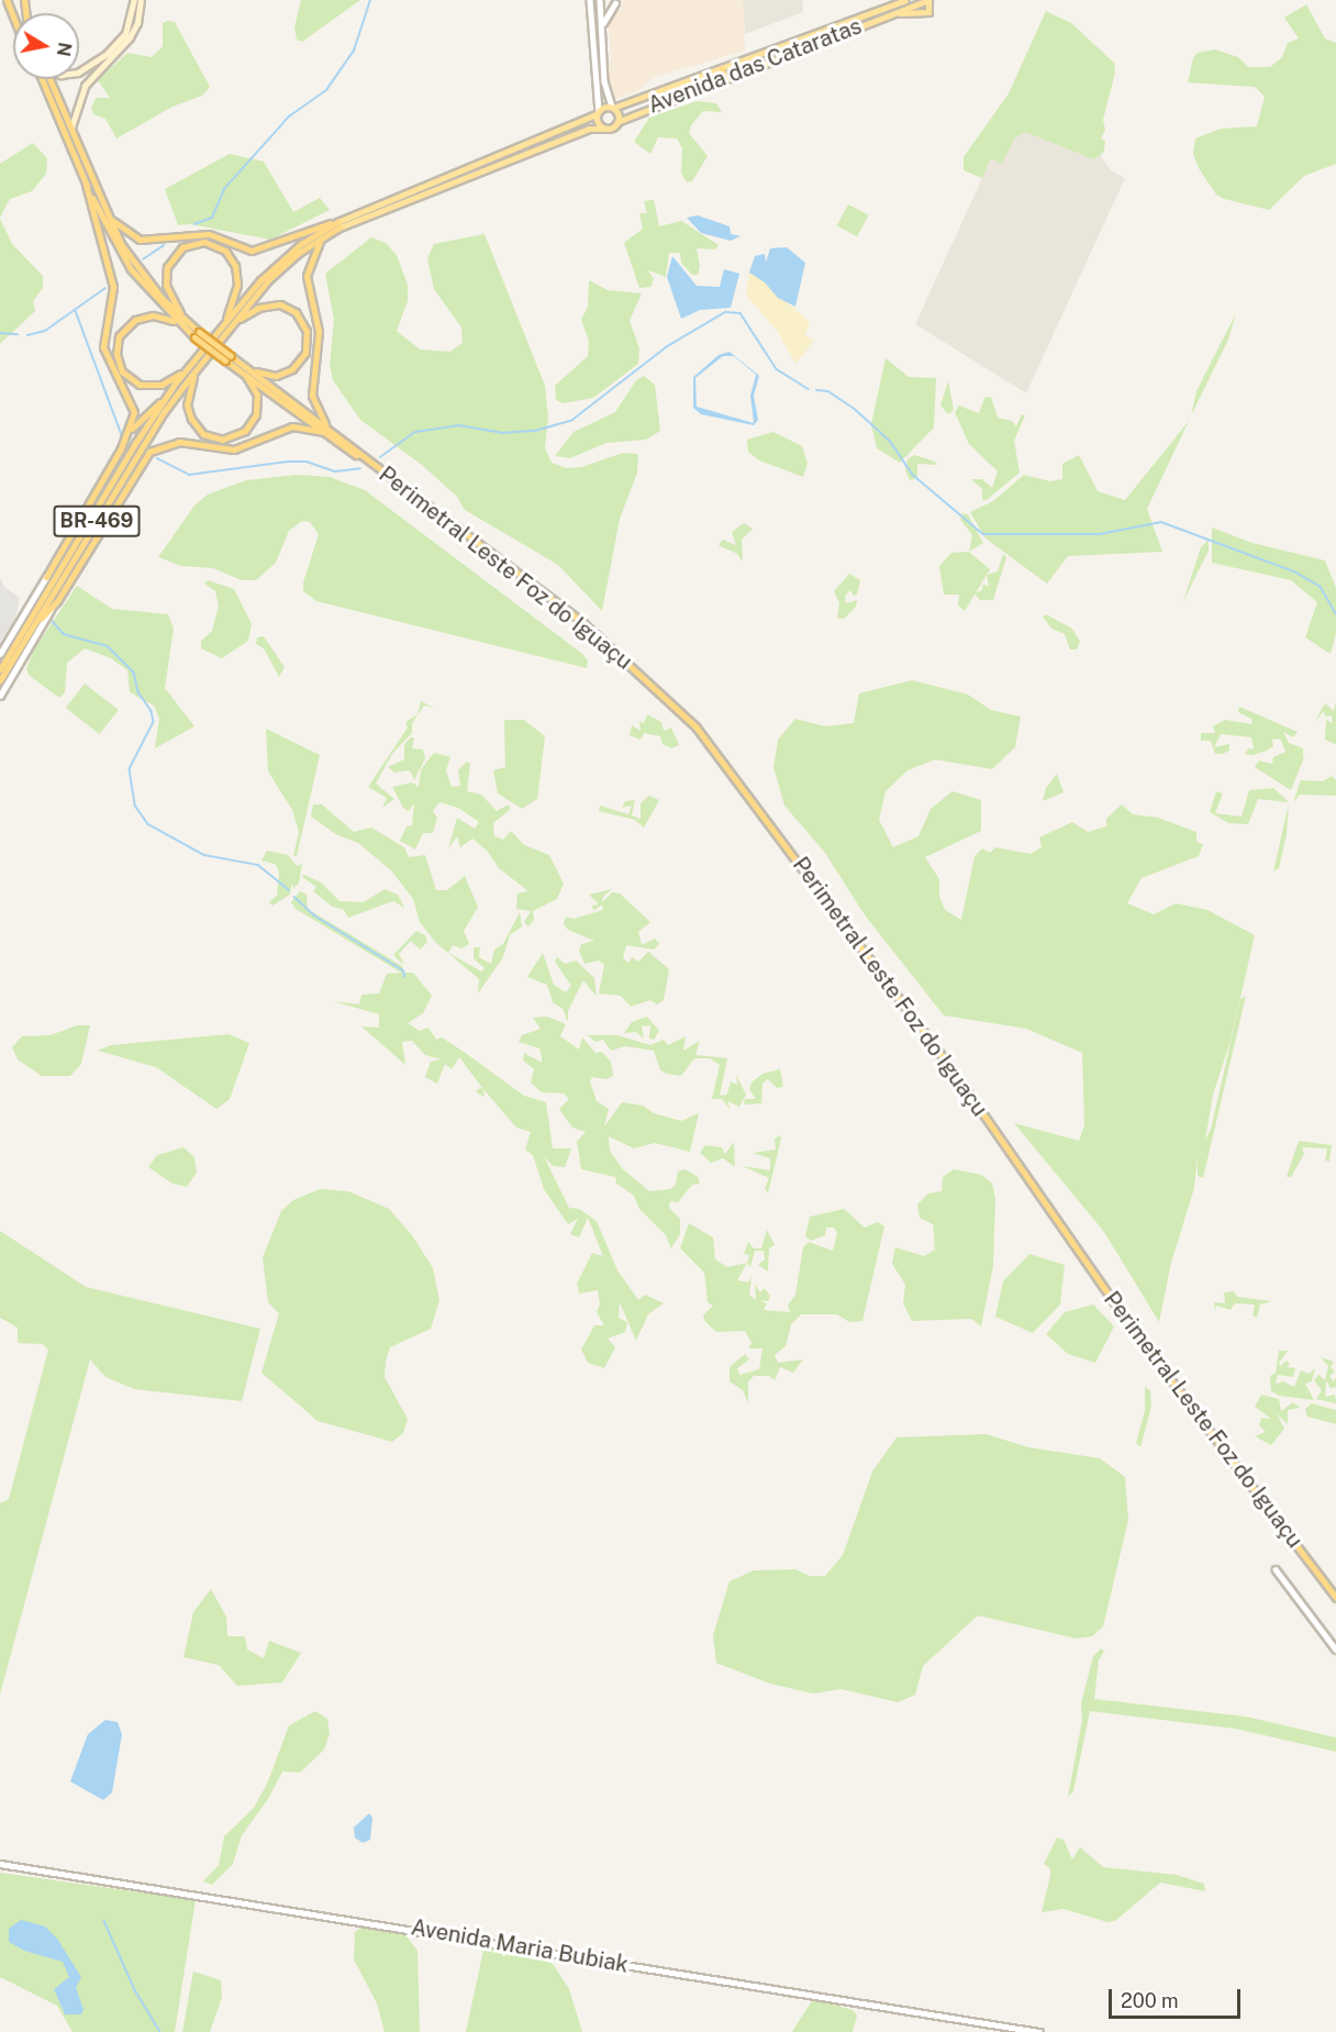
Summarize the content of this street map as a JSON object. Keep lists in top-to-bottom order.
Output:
{
  "streets": {
    "highway": ["BR-469", "Perimetral Leste Foz do Iguaçu"],
    "main road": ["Avenida das Cataratas"],
    "street": ["Avenida Maria Bubiak"]
  },
  "scale_bar": "200 m",
  "north": "right"
}
